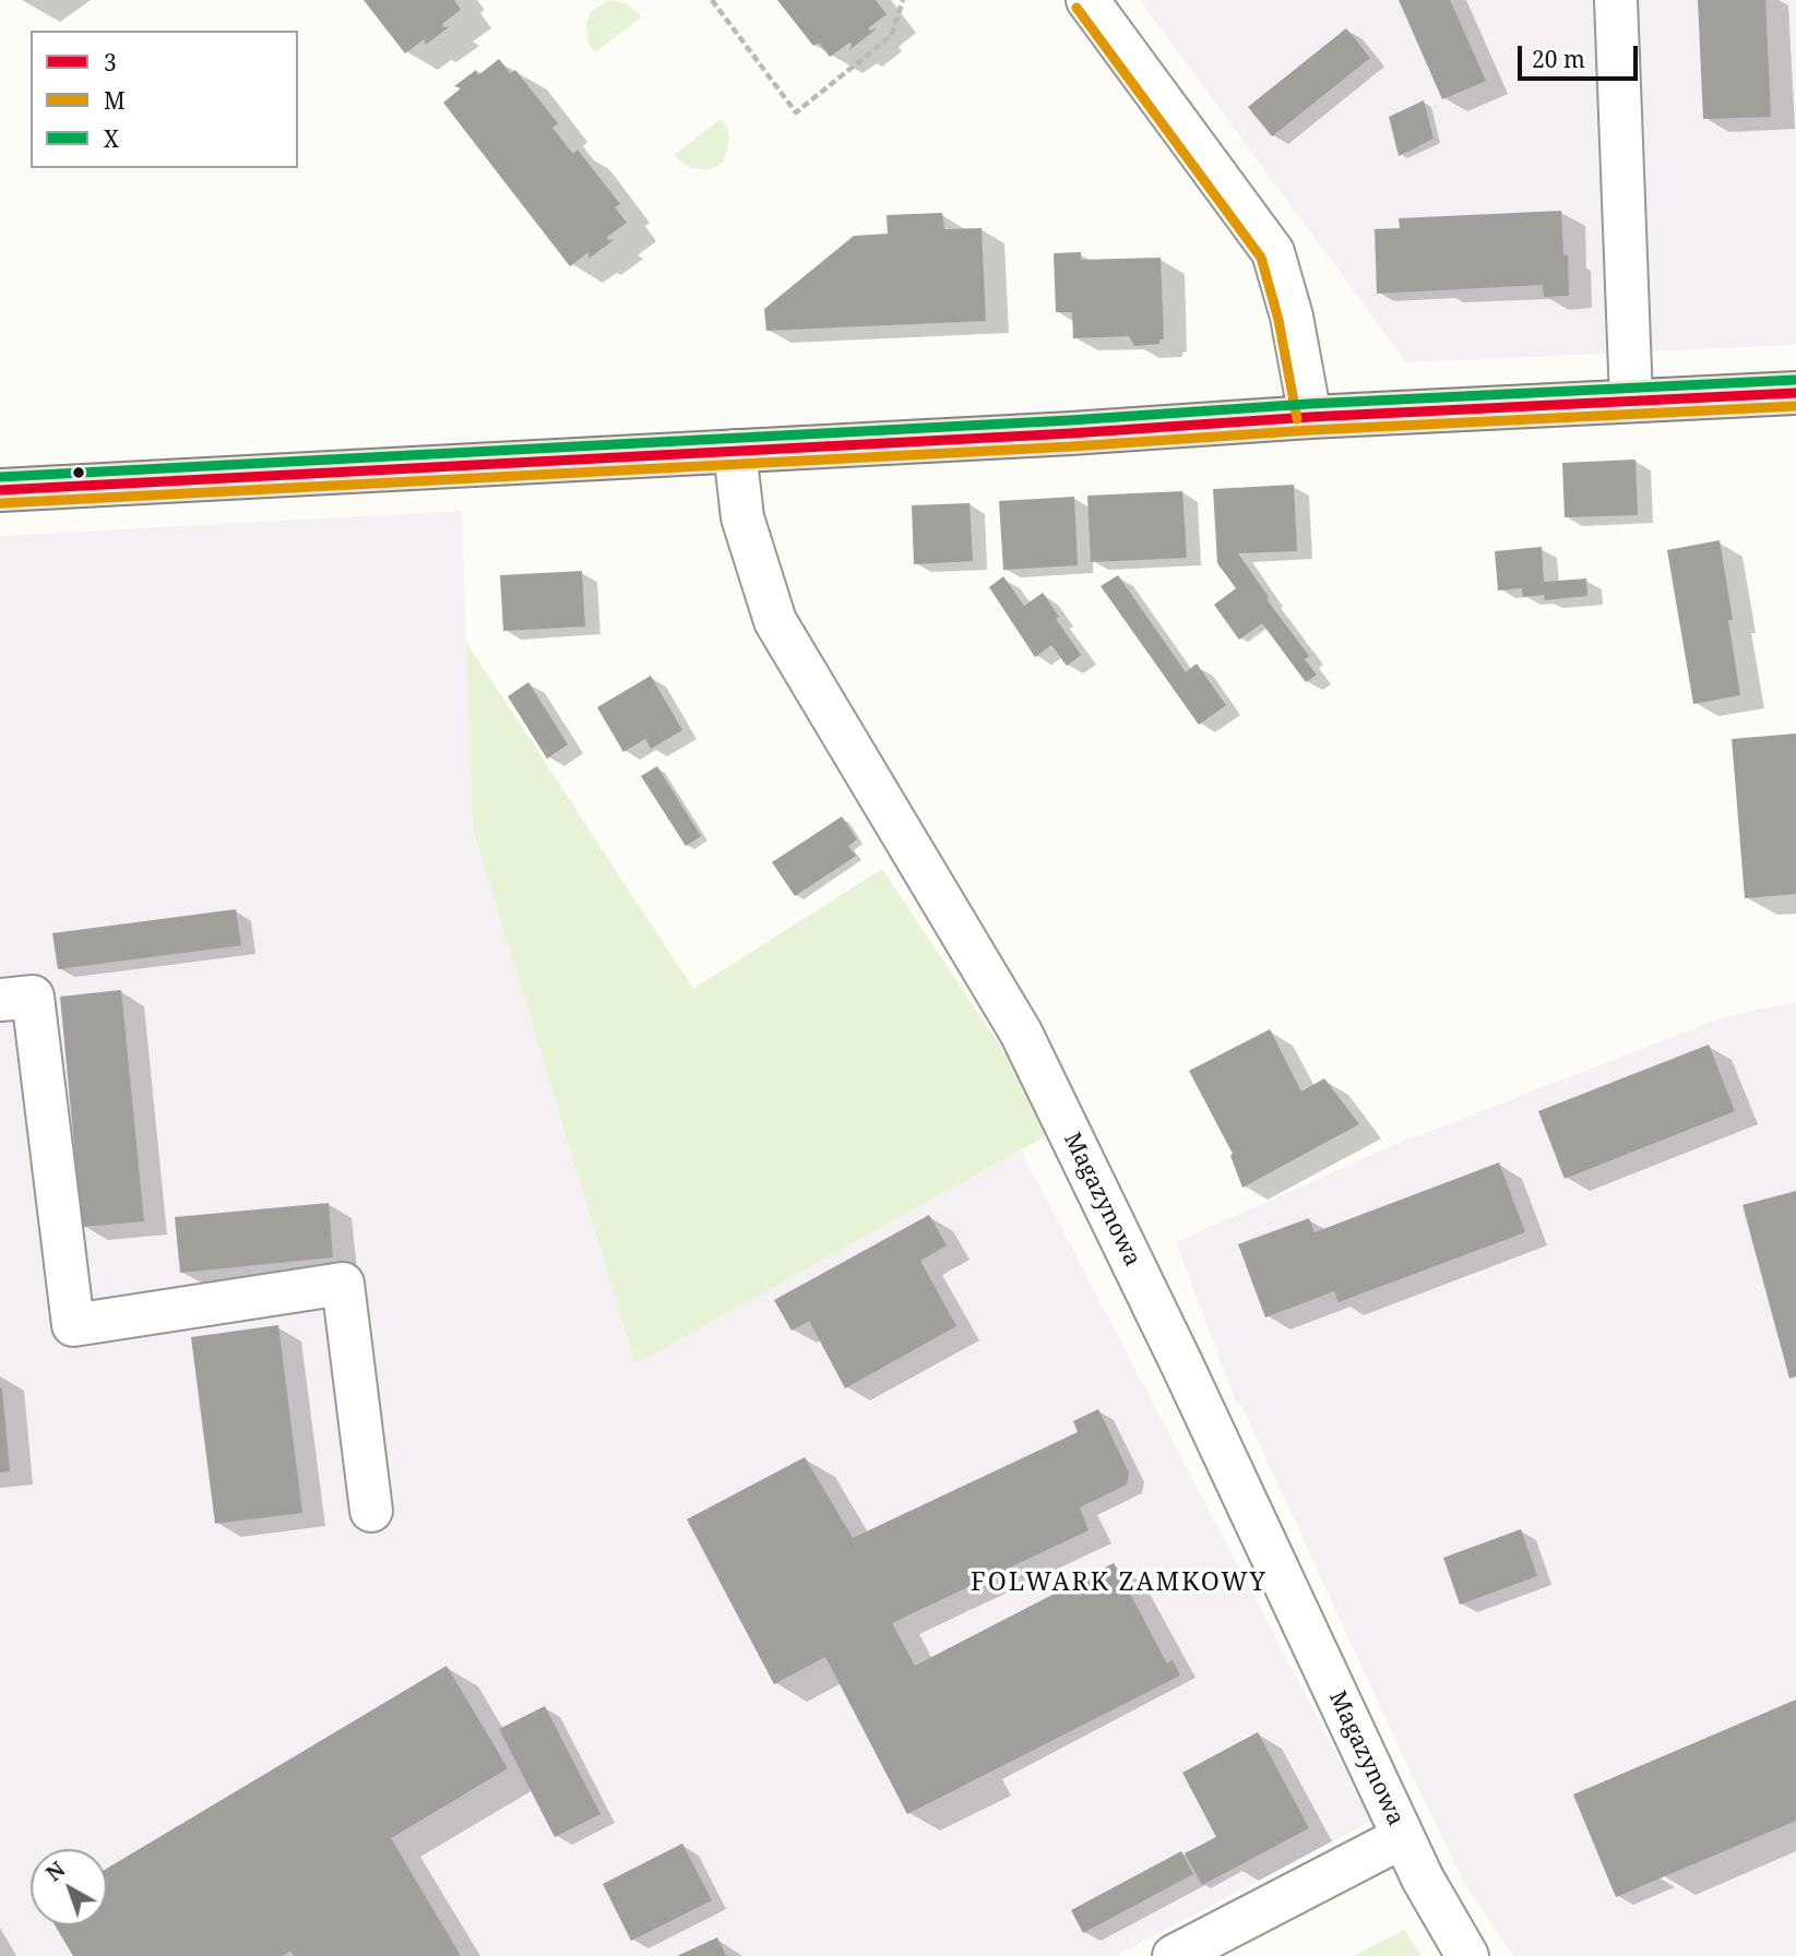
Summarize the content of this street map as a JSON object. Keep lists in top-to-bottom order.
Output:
{
  "streets": {
    "street": ["Magazynowa"]
  },
  "districts": ["FOLWARK ZAMKOWY"],
  "lines": ["transit line M", "transit line X", "transit line 3"],
  "legend": ["3", "M", "X"],
  "scale_bar": "20 m",
  "north": "top left"
}
